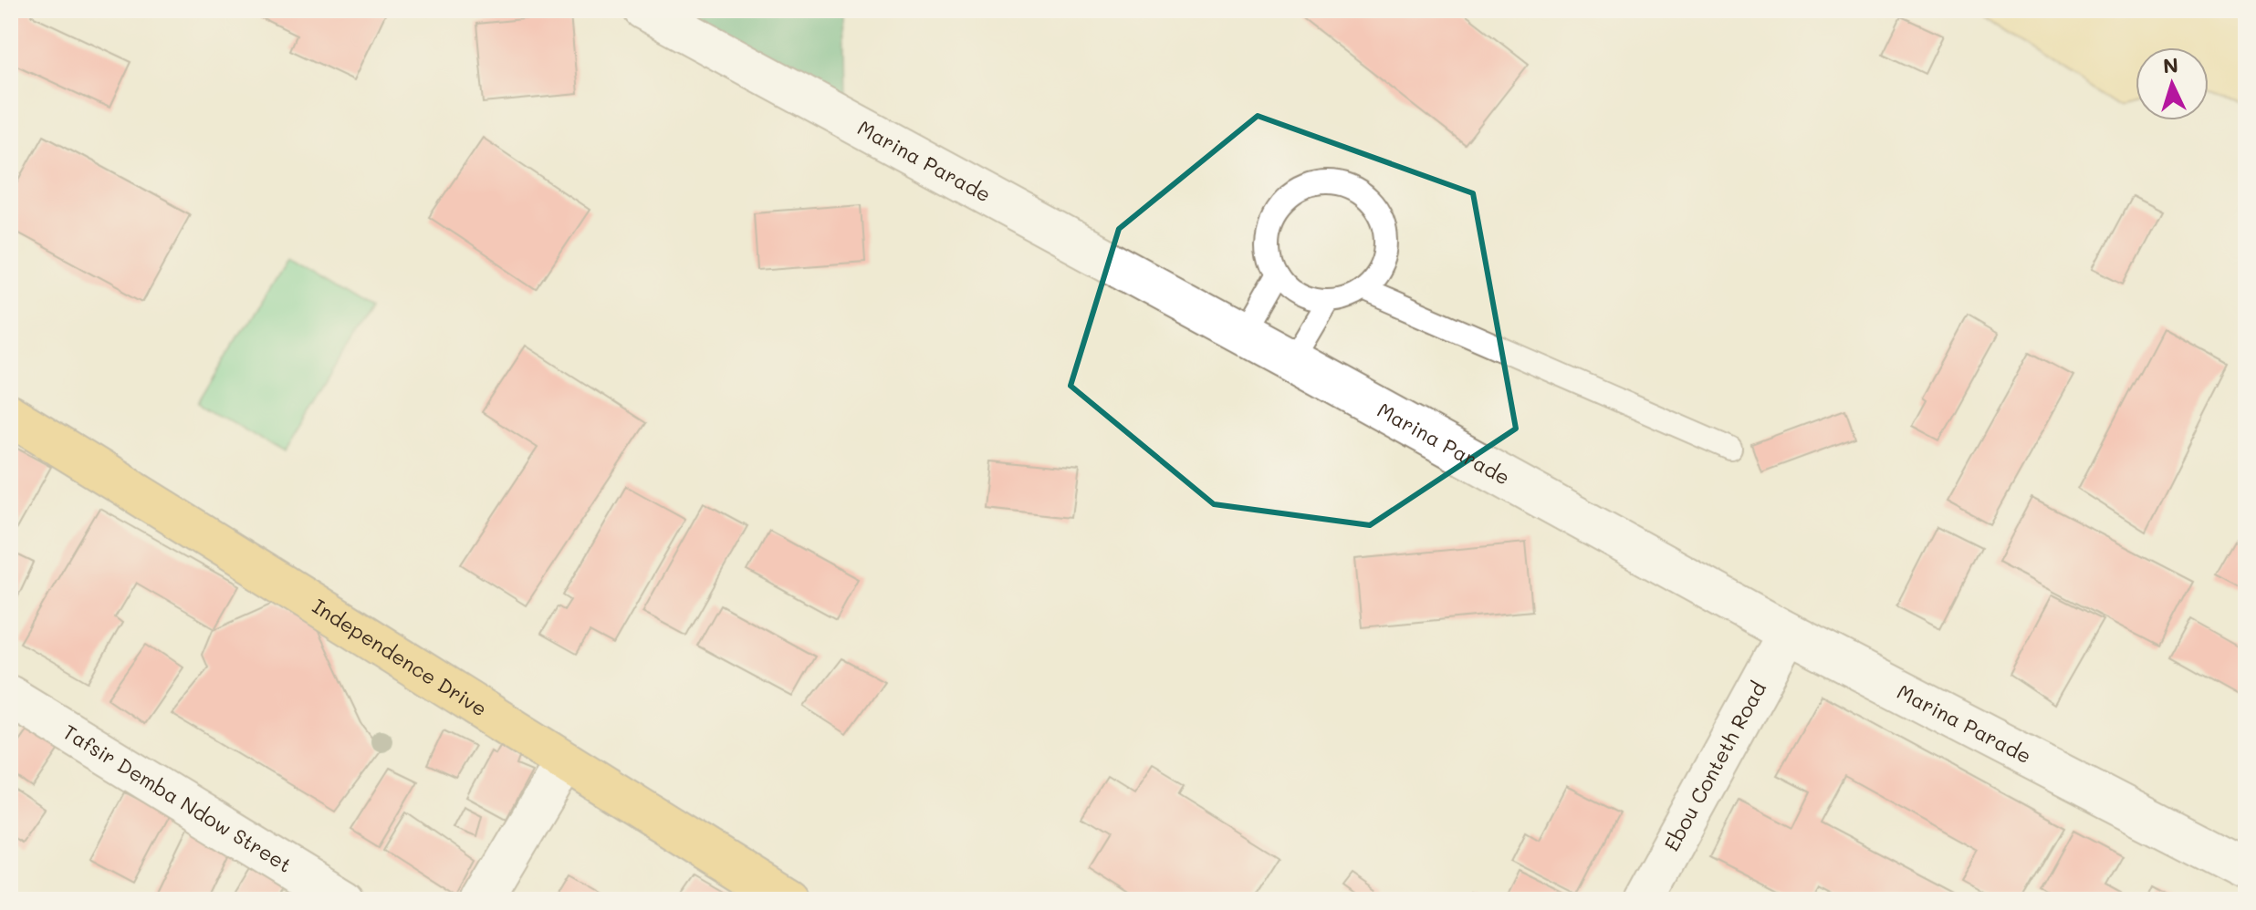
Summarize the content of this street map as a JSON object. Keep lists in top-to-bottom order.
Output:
{
  "streets": {
    "highway": ["Independence Drive"],
    "street": ["Marina Parade", "Ebou Conteth Road", "Tafsir Demba Ndow Street"]
  },
  "crossings": [
    ["Marina Parade", "Ebou Conteth Road"]
  ],
  "north": "top"
}
